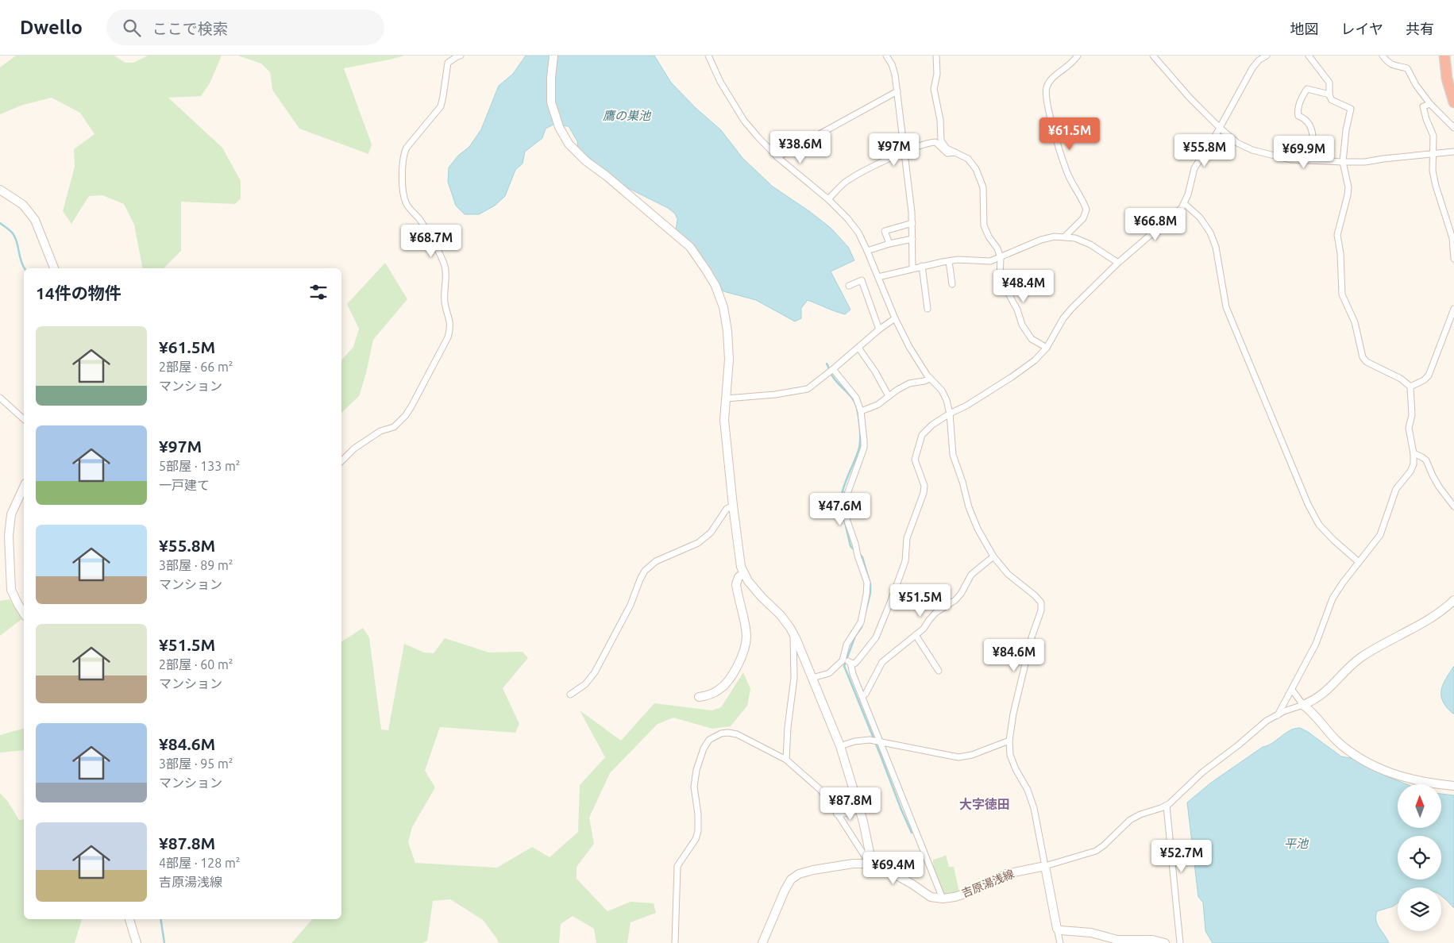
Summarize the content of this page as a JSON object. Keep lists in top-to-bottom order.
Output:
{
  "streets": {
    "street": ["吉原湯浅線"]
  },
  "districts": ["大字徳田"],
  "water": ["鷹の巣池", "平池"],
  "north": "top",
  "page": {
    "header": "Dwello",
    "search": "ここで検索",
    "nav": ["地図", "レイヤ", "共有"],
    "price": [
      "¥61.5M",
      "¥38.6M",
      "¥97M",
      "¥55.8M",
      "¥69.9M",
      "¥66.8M",
      "¥68.7M",
      "¥48.4M",
      "¥47.6M",
      "¥51.5M",
      "¥84.6M",
      "¥87.8M",
      "¥52.7M",
      "¥69.4M"
    ],
    "heading": "14件の物件",
    "list": [
      {
        "name": "¥61.5M",
        "note": "2部屋 · 66 m² · マンション"
      },
      {
        "name": "¥97M",
        "note": "5部屋 · 133 m² · 一戸建て"
      },
      {
        "name": "¥55.8M",
        "note": "3部屋 · 89 m² · マンション"
      },
      {
        "name": "¥51.5M",
        "note": "2部屋 · 60 m² · マンション"
      },
      {
        "name": "¥84.6M",
        "note": "3部屋 · 95 m² · マンション"
      },
      {
        "name": "¥87.8M",
        "note": "4部屋 · 128 m² · 吉原湯浅線"
      }
    ]
  }
}
